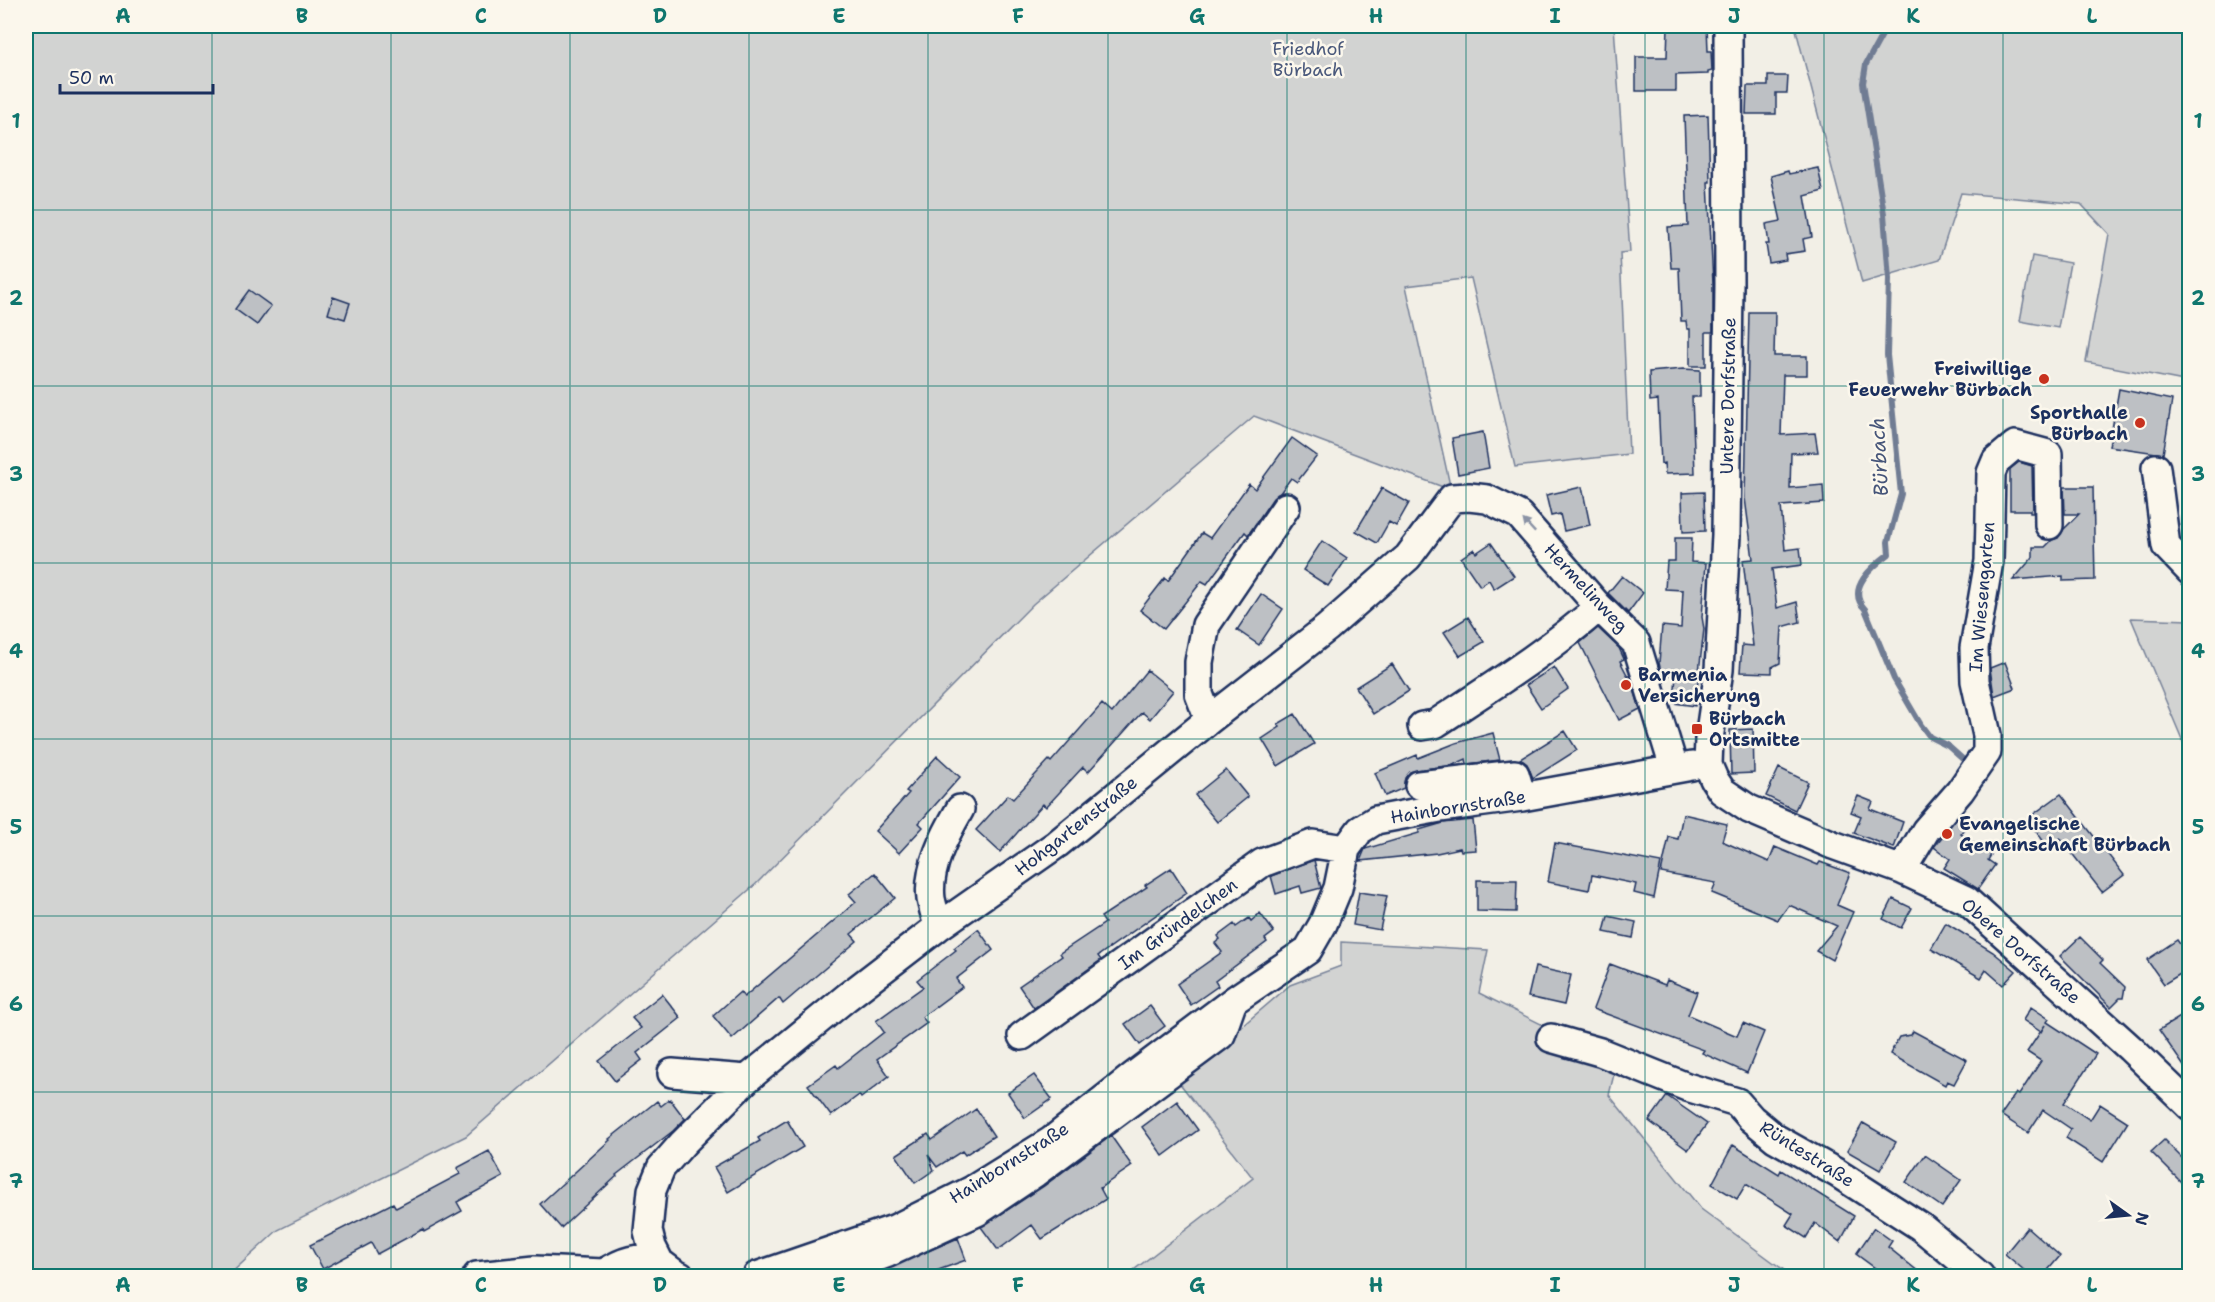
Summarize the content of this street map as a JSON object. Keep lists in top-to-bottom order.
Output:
{
  "streets": {
    "street": [
      "Untere Dorfstraße",
      "Hermelinweg",
      "Im Wiesengarten",
      "Hainbornstraße",
      "Hohgartenstraße",
      "Im Gründelchen",
      "Obere Dorfstraße",
      "Rüntestraße"
    ]
  },
  "crossings": [
    ["Untere Dorfstraße", "Hainbornstraße"],
    ["Untere Dorfstraße", "Obere Dorfstraße"],
    ["Hermelinweg", "Hainbornstraße"],
    ["Hermelinweg", "Hohgartenstraße"],
    ["Im Wiesengarten", "Obere Dorfstraße"],
    ["Hainbornstraße", "Im Gründelchen"],
    ["Hainbornstraße", "Obere Dorfstraße"]
  ],
  "one_way": ["Hermelinweg"],
  "water": ["Bürbach"],
  "parks": ["Friedhof Bürbach"],
  "places": {
    "other": [
      "Freiwillige Feuerwehr Bürbach",
      "Sporthalle Bürbach",
      "Barmenia Versicherung",
      "Evangelische Gemeinschaft Bürbach"
    ],
    "transit": ["Bürbach Ortsmitte"]
  },
  "scale_bar": "50 m",
  "north": "right",
  "grid": {
    "columns": [
      "A",
      "B",
      "C",
      "D",
      "E",
      "F",
      "G",
      "H",
      "I",
      "J",
      "K",
      "L"
    ],
    "rows": [
      "1",
      "2",
      "3",
      "4",
      "5",
      "6",
      "7"
    ]
  }
}
